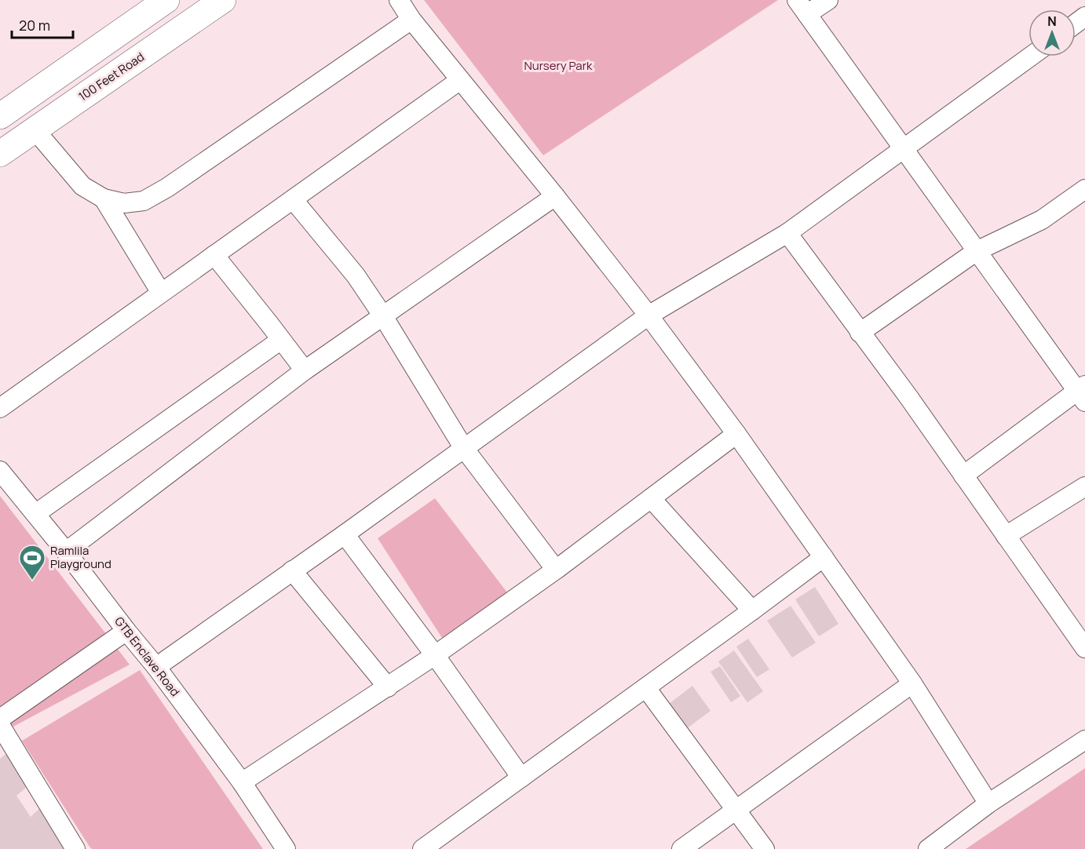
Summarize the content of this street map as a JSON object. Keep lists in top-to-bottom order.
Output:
{
  "streets": {
    "main road": ["100 Feet Road"],
    "street": ["GTB Enclave Road"]
  },
  "parks": ["Nursery Park"],
  "places": {
    "sports": ["Ramlila Playground"]
  },
  "scale_bar": "20 m",
  "north": "top"
}
